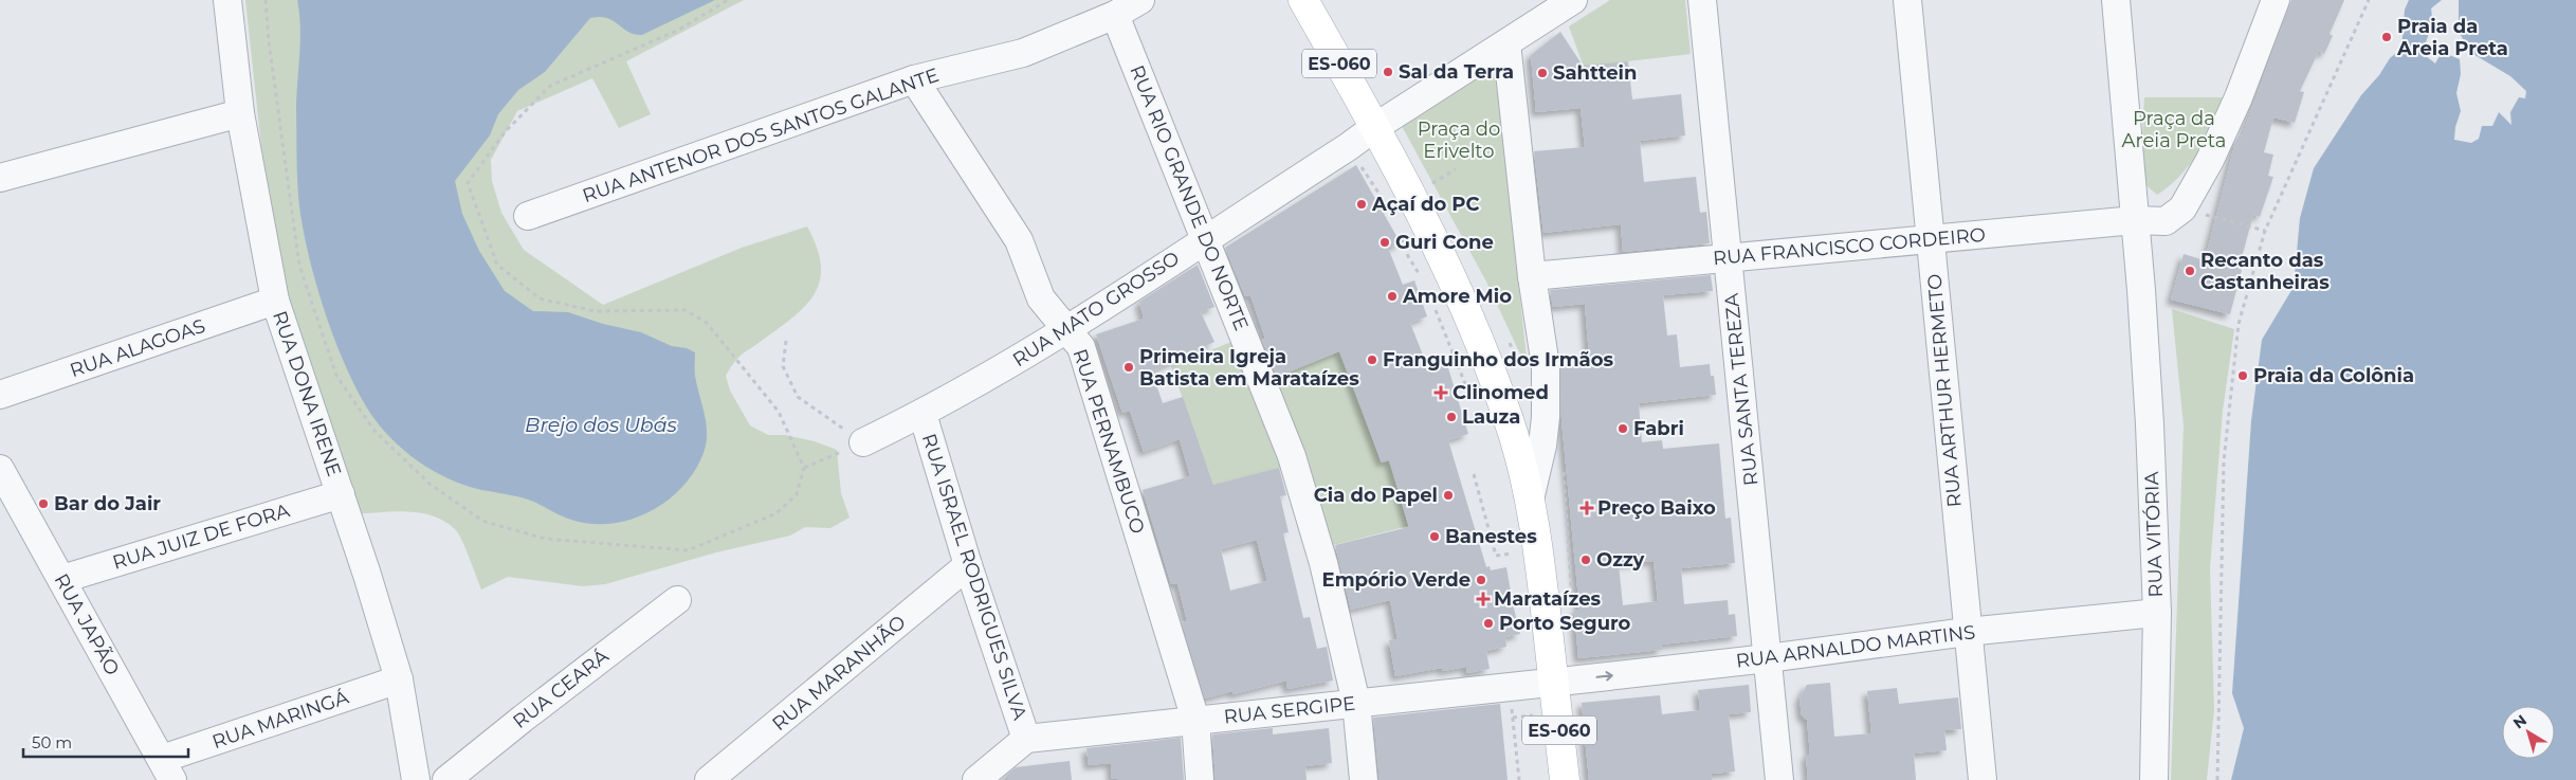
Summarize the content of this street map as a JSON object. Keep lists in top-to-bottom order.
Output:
{
  "streets": {
    "main road": ["ES-060"],
    "street": [
      "RUA ANTENOR DOS SANTOS GALANTE",
      "RUA RIO GRANDE DO NORTE",
      "RUA FRANCISCO CORDEIRO",
      "RUA MATO GROSSO",
      "RUA ALAGOAS",
      "RUA SANTA TEREZA",
      "RUA ARTHUR HERMETO",
      "RUA DONA IRENE",
      "RUA PERNAMBUCO",
      "RUA VITÓRIA",
      "RUA JUIZ DE FORA",
      "RUA ISRAEL RODRIGUES SILVA",
      "RUA JAPÃO",
      "RUA ARNALDO MARTINS",
      "RUA MARANHÃO",
      "RUA CEARÁ",
      "RUA SERGIPE",
      "RUA MARINGÁ"
    ]
  },
  "crossings": [
    ["ES-060", "RUA MATO GROSSO"],
    ["ES-060", "RUA ARNALDO MARTINS"],
    ["ES-060", "RUA SERGIPE"],
    ["RUA ANTENOR DOS SANTOS GALANTE", "RUA RIO GRANDE DO NORTE"],
    ["RUA ANTENOR DOS SANTOS GALANTE", "RUA PERNAMBUCO"],
    ["RUA RIO GRANDE DO NORTE", "RUA MATO GROSSO"],
    ["RUA RIO GRANDE DO NORTE", "RUA SERGIPE"],
    ["RUA FRANCISCO CORDEIRO", "RUA SANTA TEREZA"],
    ["RUA FRANCISCO CORDEIRO", "RUA ARTHUR HERMETO"],
    ["RUA FRANCISCO CORDEIRO", "RUA VITÓRIA"],
    ["RUA MATO GROSSO", "RUA PERNAMBUCO"],
    ["RUA MATO GROSSO", "RUA ISRAEL RODRIGUES SILVA"],
    ["RUA ALAGOAS", "RUA DONA IRENE"],
    ["RUA SANTA TEREZA", "RUA ARNALDO MARTINS"],
    ["RUA ARTHUR HERMETO", "RUA ARNALDO MARTINS"],
    ["RUA DONA IRENE", "RUA JUIZ DE FORA"],
    ["RUA DONA IRENE", "RUA MARINGÁ"],
    ["RUA PERNAMBUCO", "RUA SERGIPE"],
    ["RUA VITÓRIA", "RUA ARNALDO MARTINS"],
    ["RUA JUIZ DE FORA", "RUA JAPÃO"],
    ["RUA ISRAEL RODRIGUES SILVA", "RUA MARANHÃO"],
    ["RUA ISRAEL RODRIGUES SILVA", "RUA SERGIPE"],
    ["RUA JAPÃO", "RUA MARINGÁ"],
    ["RUA ARNALDO MARTINS", "RUA SERGIPE"]
  ],
  "one_way": ["RUA ARNALDO MARTINS"],
  "water": ["Brejo dos Ubás"],
  "parks": ["Praça da Areia Preta", "Praça do Erivelto"],
  "places": {
    "other": [
      "Praia da Areia Preta",
      "Sal da Terra",
      "Sahttein",
      "Açaí do PC",
      "Guri Cone",
      "Recanto das Castanheiras",
      "Amore Mio",
      "Franguinho dos Irmãos",
      "Primeira Igreja Batista em Marataízes",
      "Praia da Colônia",
      "Lauza",
      "Fabri",
      "Cia do Papel",
      "Bar do Jair",
      "Banestes",
      "Ozzy",
      "Empório Verde",
      "Porto Seguro"
    ],
    "health": ["Clinomed", "Preço Baixo", "Marataízes"]
  },
  "scale_bar": "50 m",
  "north": "top left"
}
